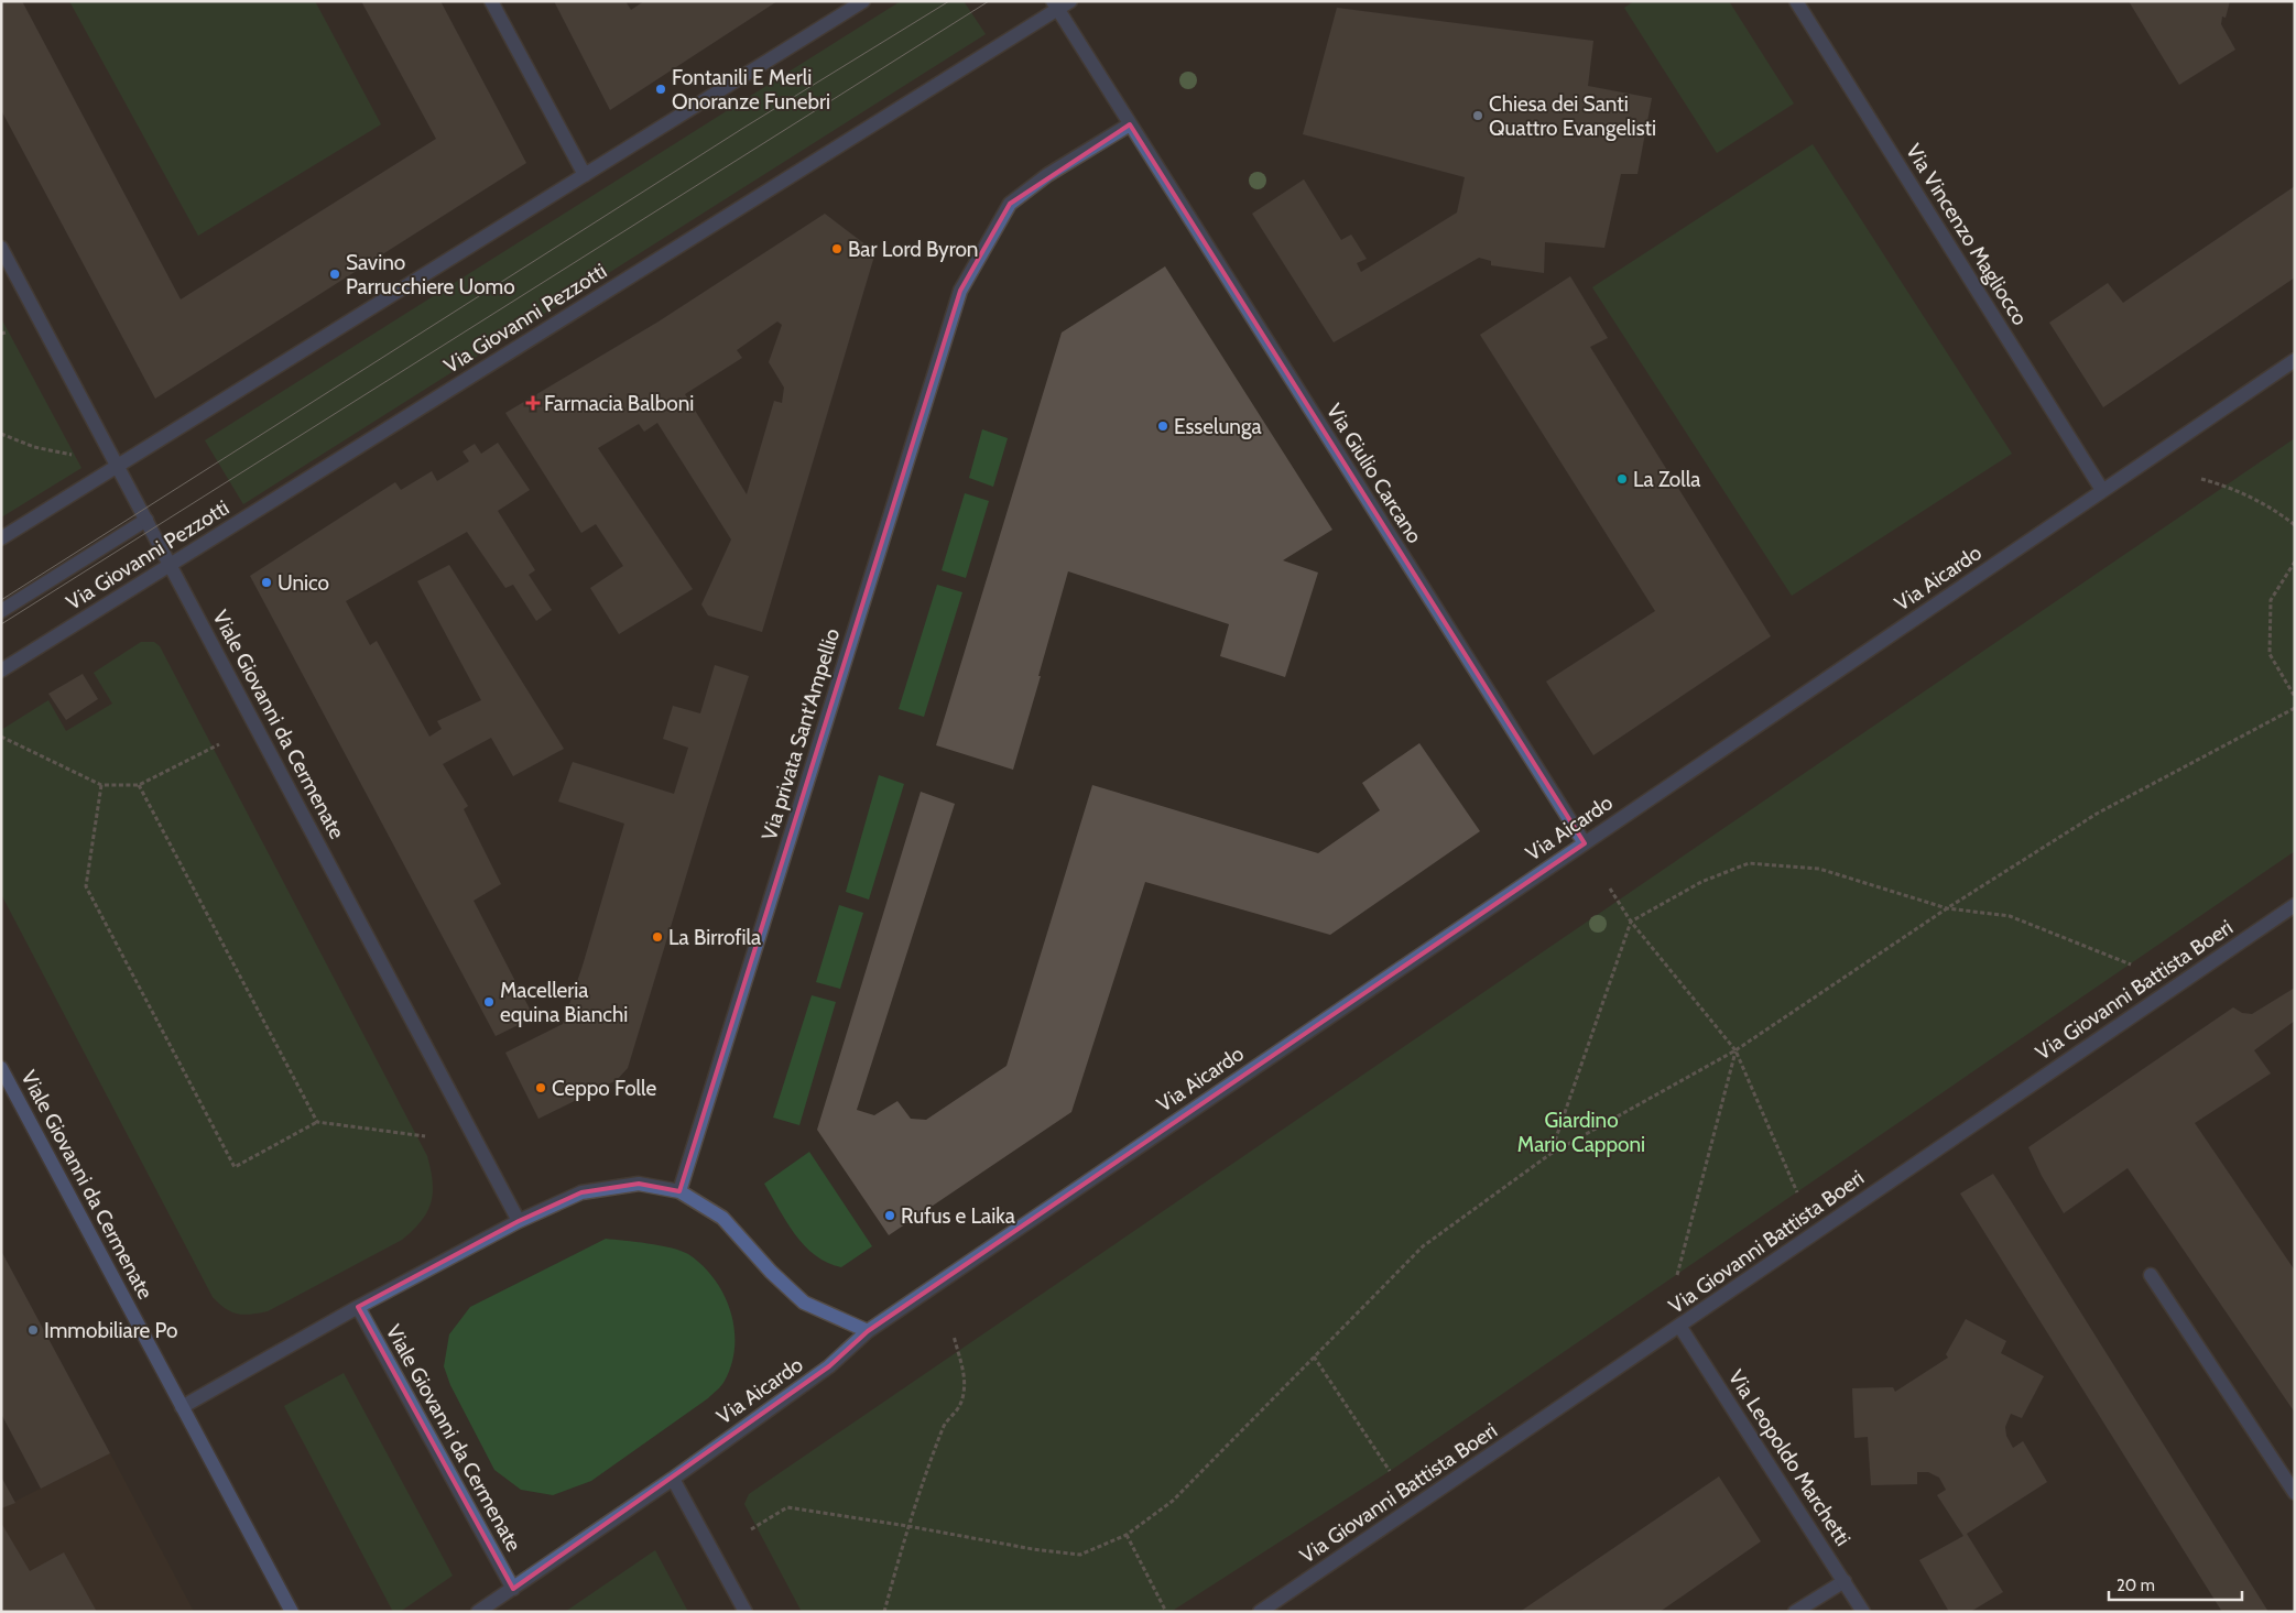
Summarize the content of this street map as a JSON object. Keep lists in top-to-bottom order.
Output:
{
  "streets": {
    "main road": ["Viale Giovanni da Cermenate"],
    "street": [
      "Via Vincenzo Magliocco",
      "Via Giovanni Pezzotti",
      "Via Giulio Carcano",
      "Via Aicardo",
      "Via privata Sant'Ampellio",
      "Via Giovanni Battista Boeri",
      "Via Leopoldo Marchetti"
    ]
  },
  "crossings": [
    ["Via Vincenzo Magliocco", "Via Aicardo"],
    ["Via Giovanni Pezzotti", "Via Giulio Carcano"],
    ["Via Giovanni Pezzotti", "Viale Giovanni da Cermenate"],
    ["Via Giulio Carcano", "Via Aicardo"],
    ["Via Giulio Carcano", "Via privata Sant'Ampellio"],
    ["Via Aicardo", "Viale Giovanni da Cermenate"],
    ["Via Giovanni Battista Boeri", "Via Leopoldo Marchetti"]
  ],
  "parks": ["Giardino Mario Capponi"],
  "places": {
    "other": [
      "Fontanili E Merli Onoranze Funebri",
      "Chiesa dei Santi Quattro Evangelisti",
      "Bar Lord Byron",
      "Savino Parrucchiere Uomo",
      "Esselunga",
      "La Zolla",
      "Unico",
      "La Birrofila",
      "Macelleria equina Bianchi",
      "Ceppo Folle",
      "Rufus e Laika",
      "Immobiliare Po"
    ],
    "health": ["Farmacia Balboni"]
  },
  "scale_bar": "20 m"
}
